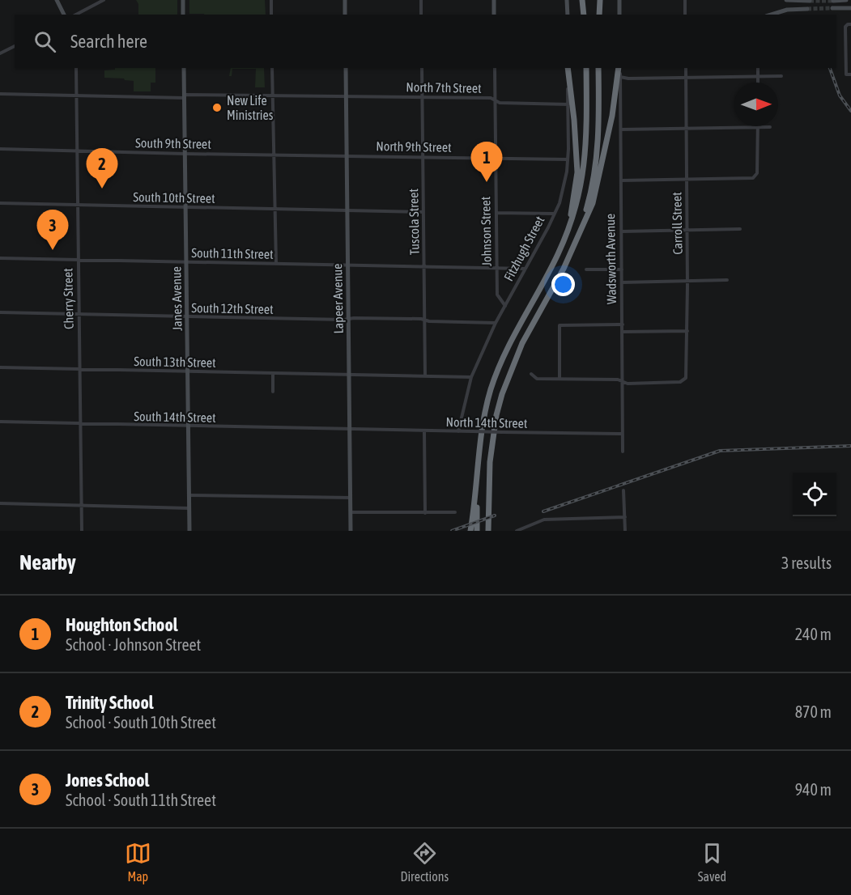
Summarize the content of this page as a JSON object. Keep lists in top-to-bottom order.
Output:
{
  "streets": {
    "street": [
      "North 7th Street",
      "South 9th Street",
      "North 9th Street",
      "South 10th Street",
      "Tuscola Street",
      "Carroll Street",
      "Johnson Street",
      "Fitzhugh Street",
      "South 11th Street",
      "Wadsworth Avenue",
      "Cherry Street",
      "Janes Avenue",
      "Lapeer Avenue",
      "South 12th Street",
      "South 13th Street",
      "South 14th Street",
      "North 14th Street"
    ]
  },
  "crossings": [
    ["North 7th Street", "Tuscola Street"],
    ["North 7th Street", "Johnson Street"],
    ["North 7th Street", "Fitzhugh Street"],
    ["North 7th Street", "Cherry Street"],
    ["North 7th Street", "Janes Avenue"],
    ["North 7th Street", "Lapeer Avenue"],
    ["South 9th Street", "North 9th Street"],
    ["South 9th Street", "Cherry Street"],
    ["South 9th Street", "Janes Avenue"],
    ["South 9th Street", "Lapeer Avenue"],
    ["North 9th Street", "Tuscola Street"],
    ["North 9th Street", "Johnson Street"],
    ["North 9th Street", "Fitzhugh Street"],
    ["North 9th Street", "Lapeer Avenue"],
    ["South 10th Street", "Tuscola Street"],
    ["South 10th Street", "Cherry Street"],
    ["South 10th Street", "Janes Avenue"],
    ["South 10th Street", "Lapeer Avenue"],
    ["Tuscola Street", "South 11th Street"],
    ["Tuscola Street", "South 12th Street"],
    ["Tuscola Street", "South 13th Street"],
    ["Carroll Street", "Wadsworth Avenue"],
    ["Johnson Street", "Fitzhugh Street"],
    ["Johnson Street", "South 11th Street"],
    ["Fitzhugh Street", "South 11th Street"],
    ["Fitzhugh Street", "South 12th Street"],
    ["Fitzhugh Street", "South 13th Street"],
    ["Fitzhugh Street", "North 14th Street"],
    ["South 11th Street", "Cherry Street"],
    ["South 11th Street", "Janes Avenue"],
    ["South 11th Street", "Lapeer Avenue"],
    ["Wadsworth Avenue", "North 14th Street"],
    ["Cherry Street", "South 12th Street"],
    ["Cherry Street", "South 13th Street"],
    ["Cherry Street", "South 14th Street"],
    ["Janes Avenue", "South 12th Street"],
    ["Janes Avenue", "South 13th Street"],
    ["Janes Avenue", "South 14th Street"],
    ["Lapeer Avenue", "South 12th Street"],
    ["Lapeer Avenue", "South 13th Street"],
    ["Lapeer Avenue", "South 14th Street"],
    ["Lapeer Avenue", "North 14th Street"],
    ["South 14th Street", "North 14th Street"]
  ],
  "places": ["New Life Ministries"],
  "north": "right",
  "page": {
    "search": "Search here",
    "pins": ["1", "2", "3"],
    "heading": ["Nearby", "3 results"],
    "list": [
      {
        "mark": "1",
        "name": "Houghton School",
        "note": "School · Johnson Street",
        "value": "240 m"
      },
      {
        "mark": "2",
        "name": "Trinity School",
        "note": "School · South 10th Street",
        "value": "870 m"
      },
      {
        "mark": "3",
        "name": "Jones School",
        "note": "School · South 11th Street",
        "value": "940 m"
      }
    ],
    "nav": ["Map", "Directions", "Saved"]
  }
}
